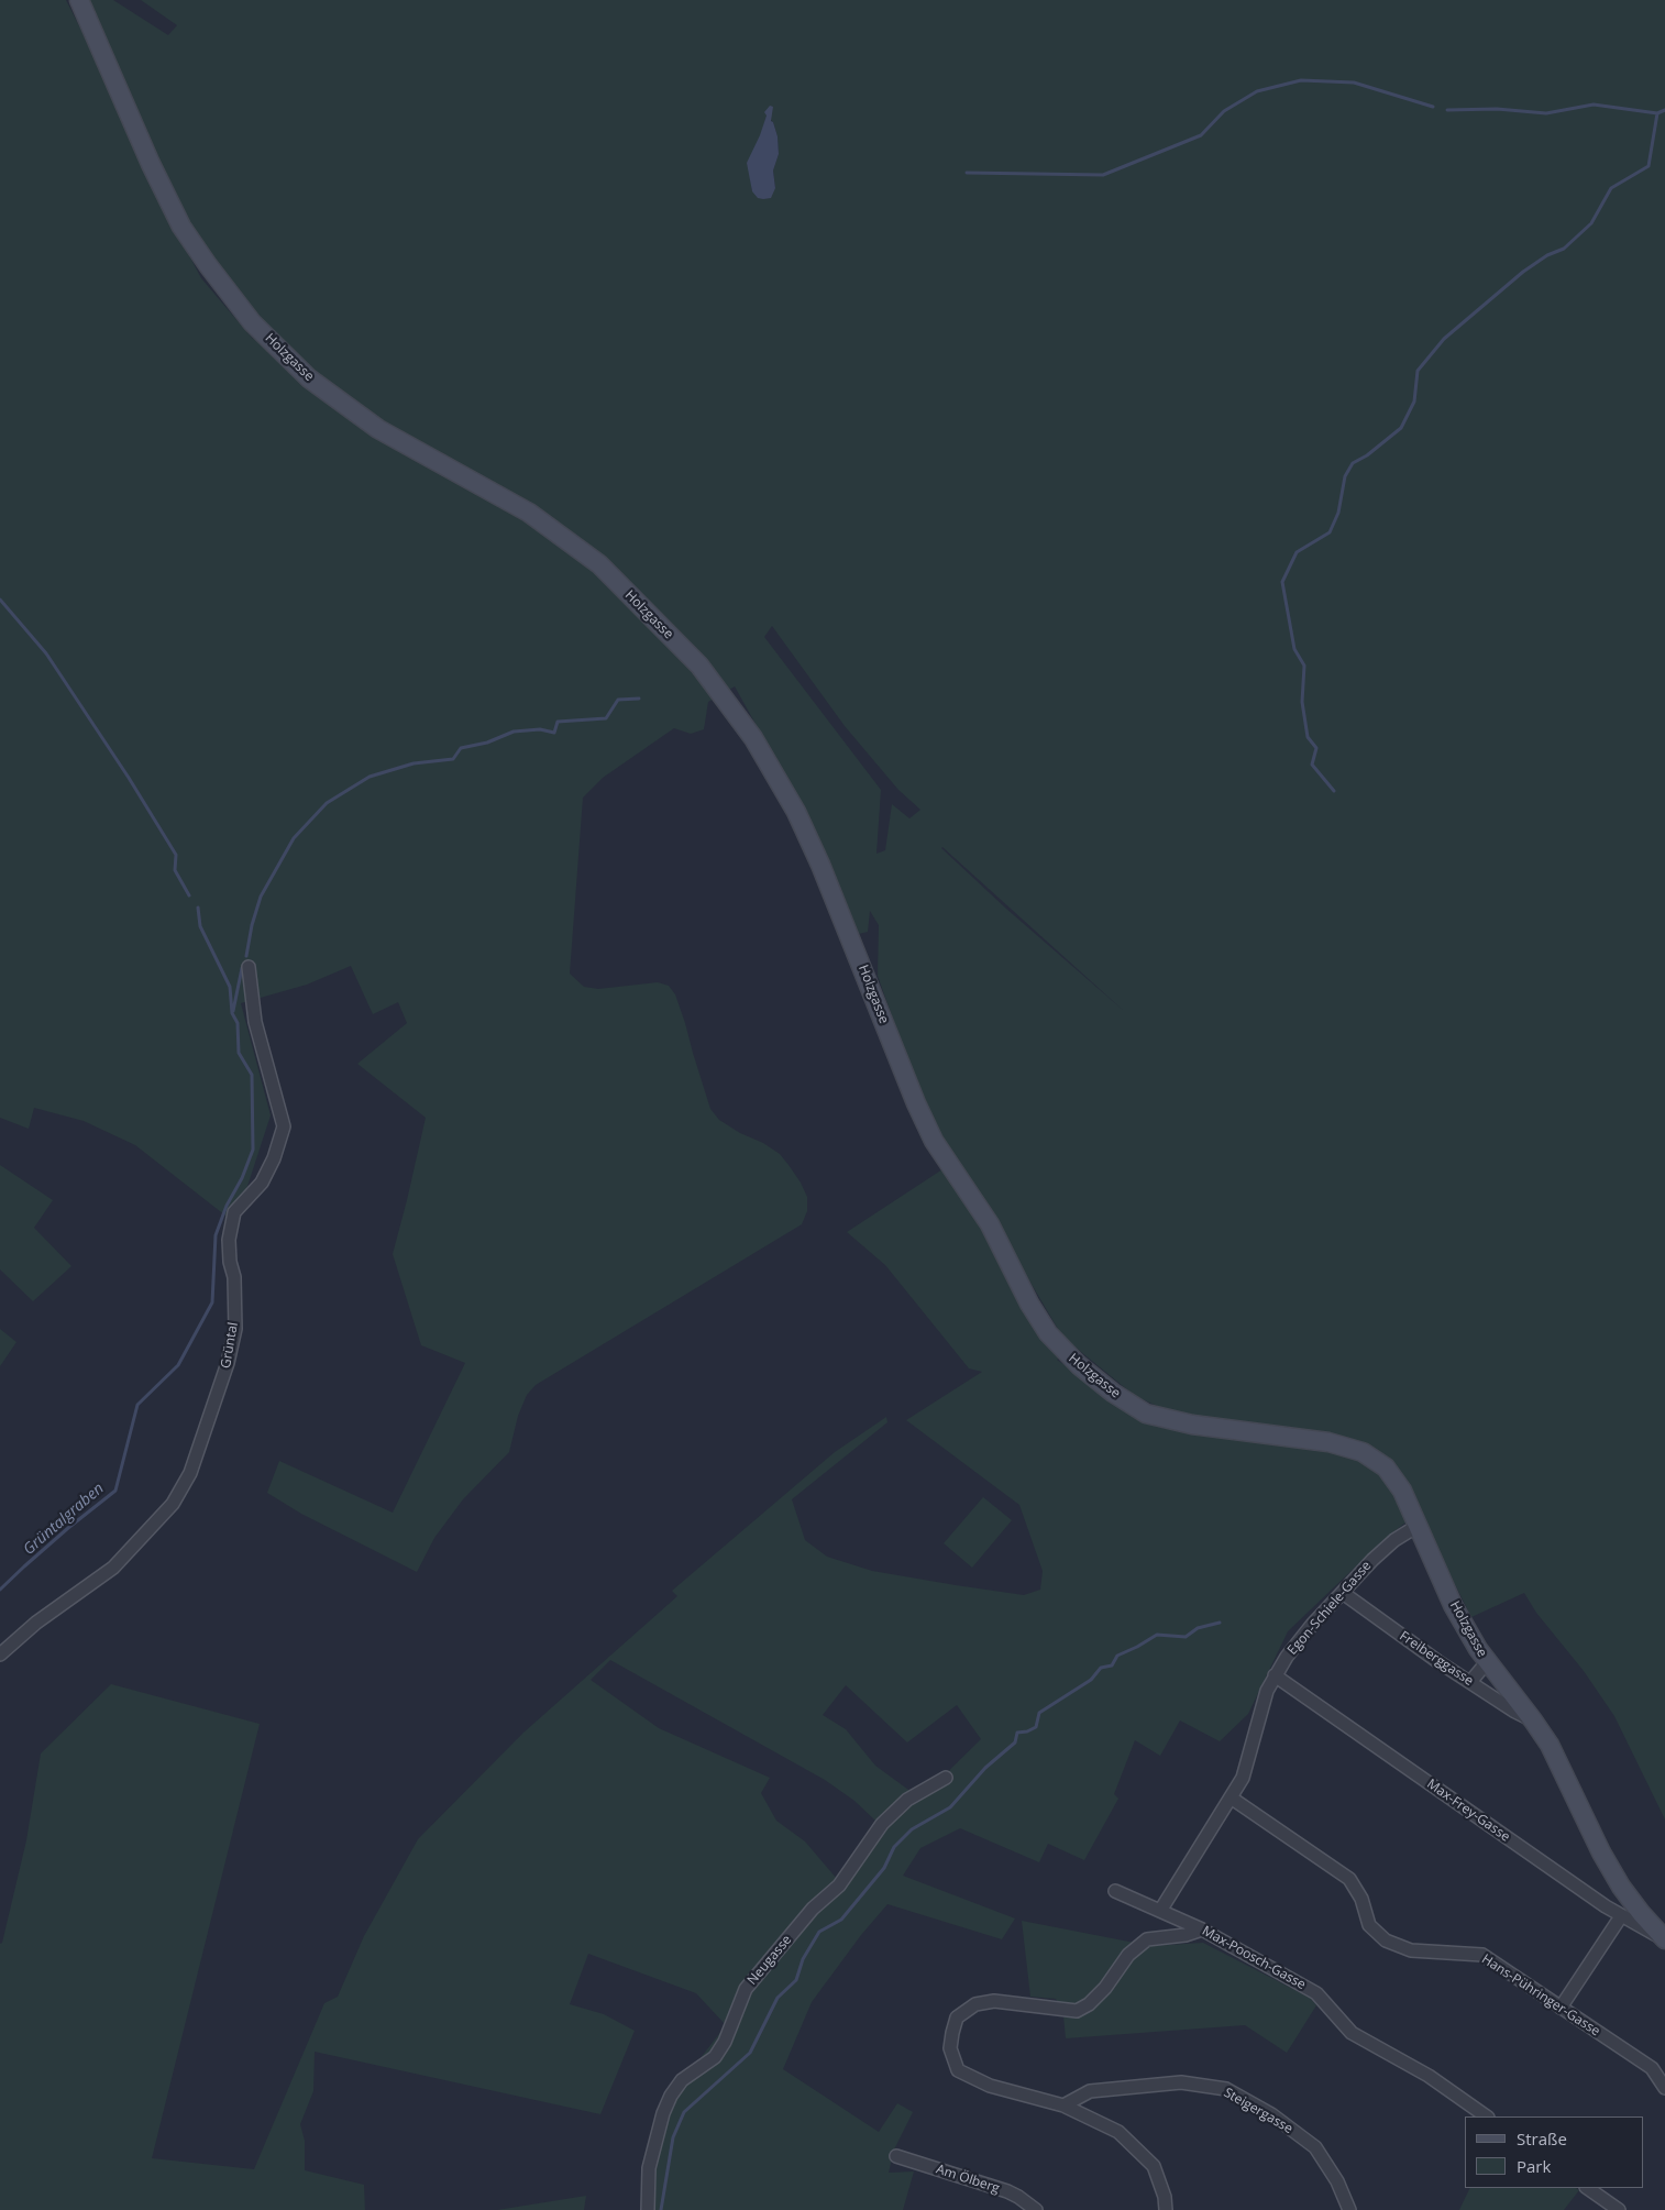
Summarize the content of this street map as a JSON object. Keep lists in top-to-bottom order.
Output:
{
  "streets": {
    "street": [
      "Holzgasse",
      "Grüntal",
      "Egon-Schiele-Gasse",
      "Freiberggasse",
      "Max-Frey-Gasse",
      "Max-Poosch-Gasse",
      "Neugasse",
      "Hans-Pühringer-Gasse",
      "Steigergasse",
      "Am Ölberg"
    ]
  },
  "crossings": [
    ["Holzgasse", "Egon-Schiele-Gasse"],
    ["Holzgasse", "Freiberggasse"],
    ["Holzgasse", "Max-Frey-Gasse"],
    ["Egon-Schiele-Gasse", "Freiberggasse"],
    ["Egon-Schiele-Gasse", "Max-Frey-Gasse"],
    ["Egon-Schiele-Gasse", "Max-Poosch-Gasse"],
    ["Egon-Schiele-Gasse", "Hans-Pühringer-Gasse"]
  ],
  "water": ["Grüntalgraben"],
  "legend": ["Straße", "Park"]
}
